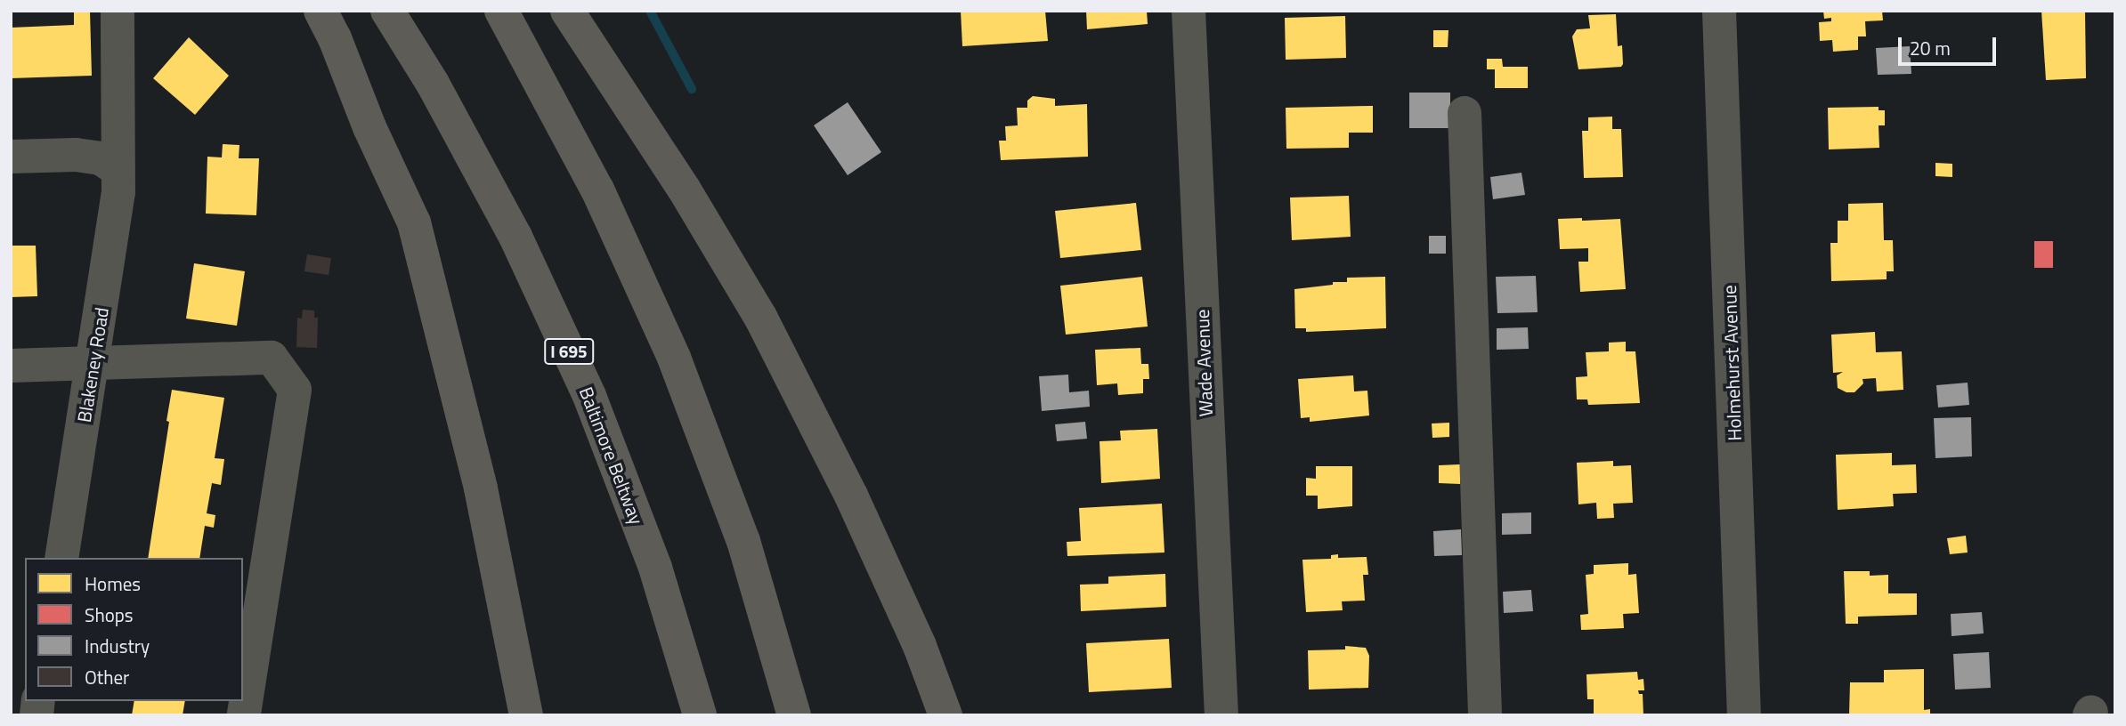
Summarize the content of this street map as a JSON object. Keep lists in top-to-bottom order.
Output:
{
  "streets": {
    "highway": ["I 695", "Baltimore Beltway"],
    "street": ["Wade Avenue", "Holmehurst Avenue", "Blakeney Road"]
  },
  "legend": [
    "Homes",
    "Shops",
    "Industry",
    "Other"
  ],
  "scale_bar": "20 m"
}
